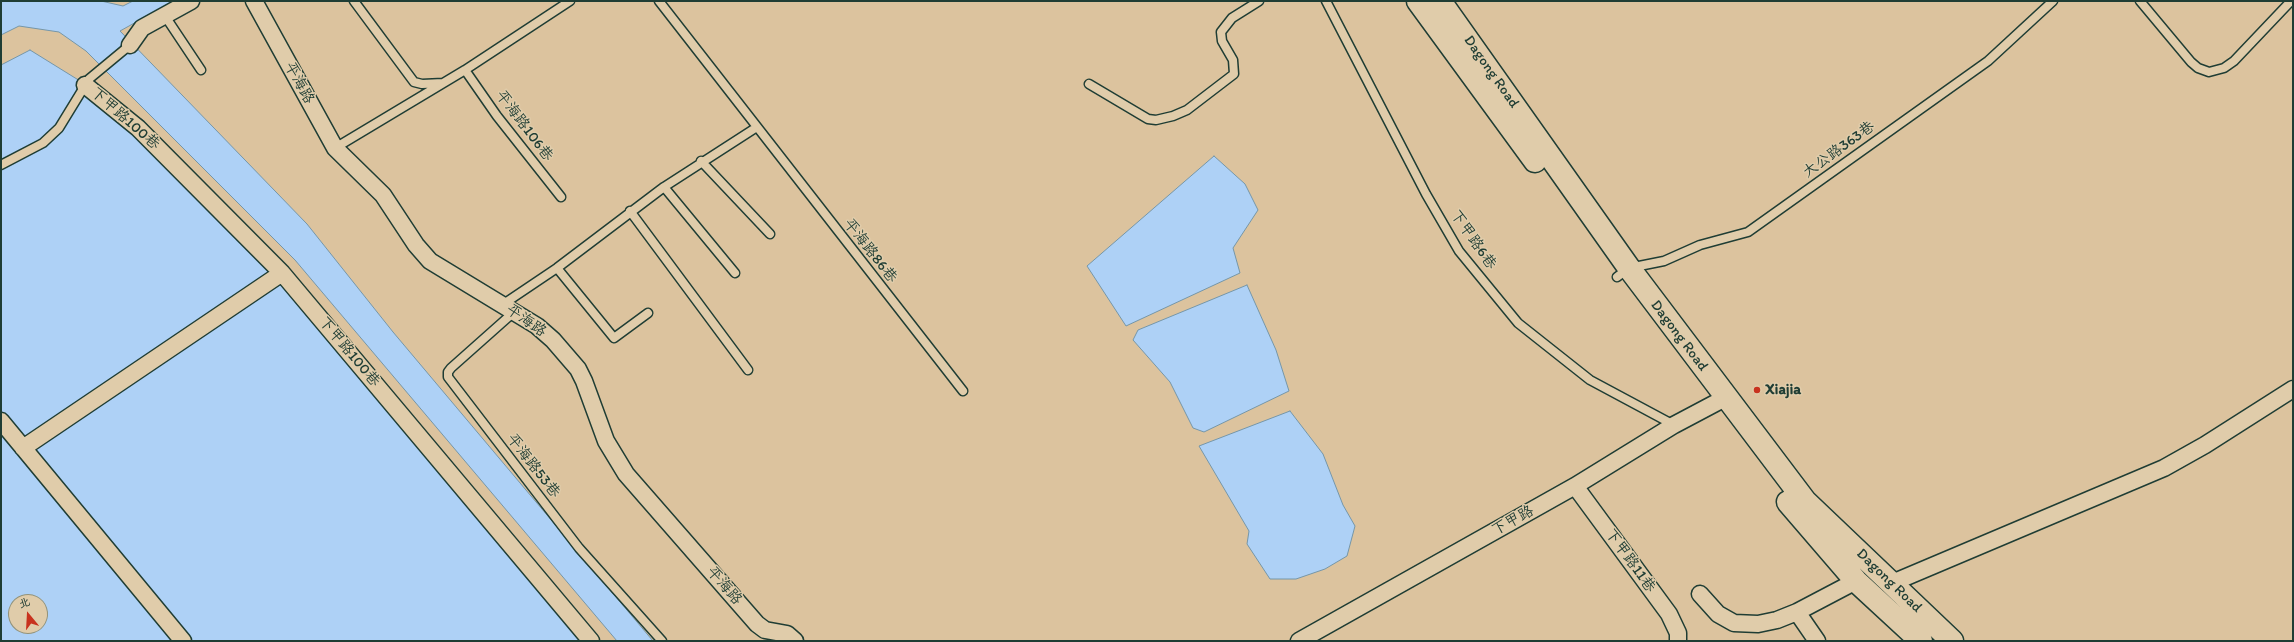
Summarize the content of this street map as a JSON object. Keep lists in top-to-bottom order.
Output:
{
  "streets": {
    "main road": ["Dagong Road"],
    "street": [
      "平海路",
      "下甲路100巷",
      "下甲路",
      "下甲路11巷"
    ],
    "lane": [
      "平海路106巷",
      "大公路363巷",
      "下甲路6巷",
      "平海路86巷",
      "平海路53巷"
    ]
  },
  "crossings": [
    ["Dagong Road", "大公路363巷"],
    ["Dagong Road", "下甲路"],
    ["平海路", "平海路53巷"],
    ["下甲路6巷", "下甲路"],
    ["下甲路", "下甲路11巷"]
  ],
  "places": ["Xiajia"],
  "north": "top"
}
